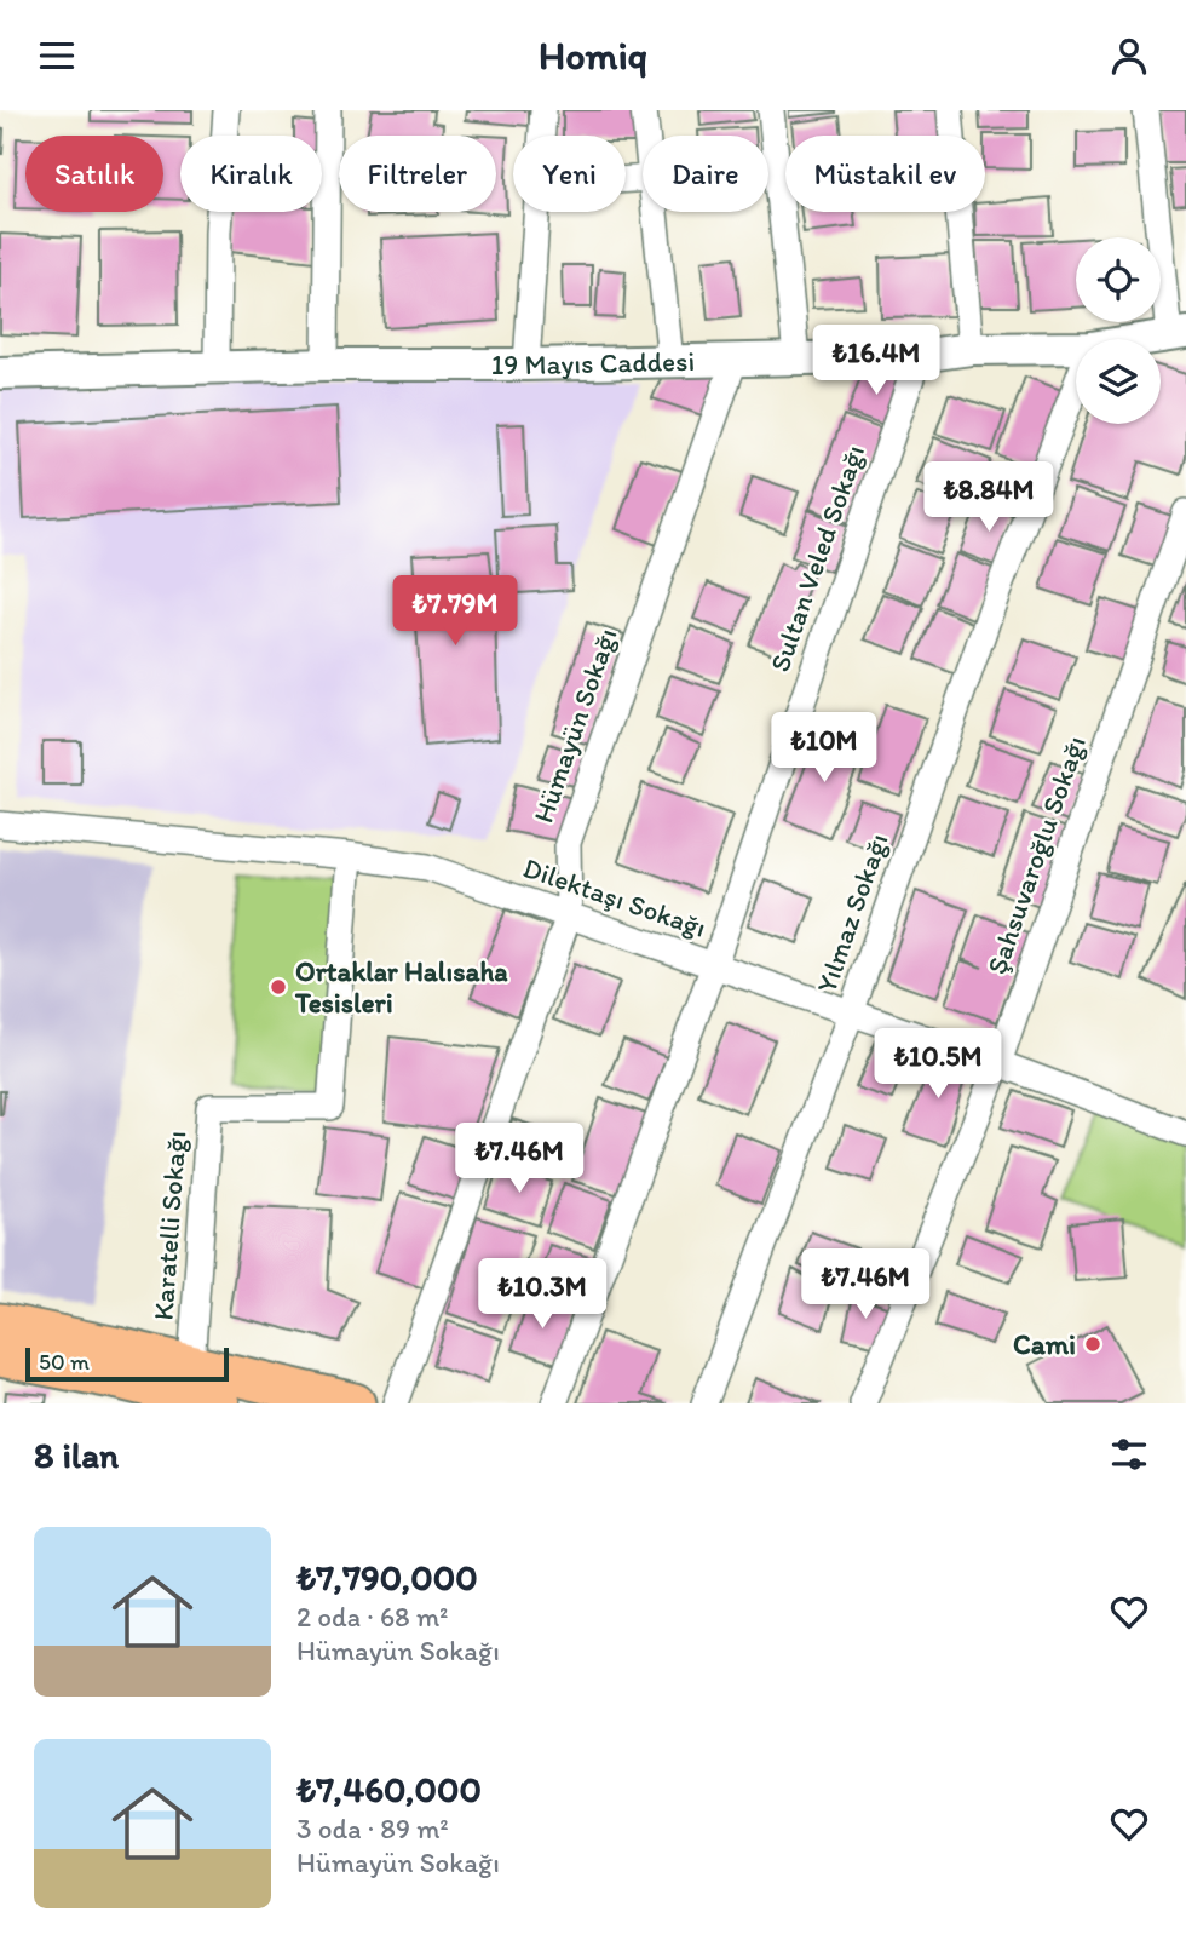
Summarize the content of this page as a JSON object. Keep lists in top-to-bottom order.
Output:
{
  "streets": {
    "street": [
      "19 Mayıs Caddesi",
      "Sultan Veled Sokağı",
      "Hümayün Sokağı",
      "Şahsuvaroğlu Sokağı",
      "Dilektaşı Sokağı",
      "Yılmaz Sokağı",
      "Karatelli Sokağı"
    ]
  },
  "crossings": [
    ["19 Mayıs Caddesi", "Sultan Veled Sokağı"],
    ["19 Mayıs Caddesi", "Hümayün Sokağı"],
    ["Sultan Veled Sokağı", "Dilektaşı Sokağı"],
    ["Hümayün Sokağı", "Dilektaşı Sokağı"],
    ["Şahsuvaroğlu Sokağı", "Dilektaşı Sokağı"],
    ["Dilektaşı Sokağı", "Yılmaz Sokağı"],
    ["Dilektaşı Sokağı", "Karatelli Sokağı"]
  ],
  "places": ["Ortaklar Halısaha Tesisleri", "Cami"],
  "scale_bar": "50 m",
  "page": {
    "header": "Homiq",
    "chip": [
      "Satılık",
      "Kiralık",
      "Filtreler",
      "Yeni",
      "Daire",
      "Müstakil ev"
    ],
    "price": [
      "₺16.4M",
      "₺8.84M",
      "₺7.79M",
      "₺10M",
      "₺10.5M",
      "₺7.46M",
      "₺7.46M",
      "₺10.3M"
    ],
    "scale": "50 m",
    "heading": "8 ilan",
    "list": [
      {
        "name": "₺7,790,000",
        "note": "2 oda · 68 m² · Hümayün Sokağı"
      },
      {
        "name": "₺7,460,000",
        "note": "3 oda · 89 m² · Hümayün Sokağı"
      }
    ]
  }
}
